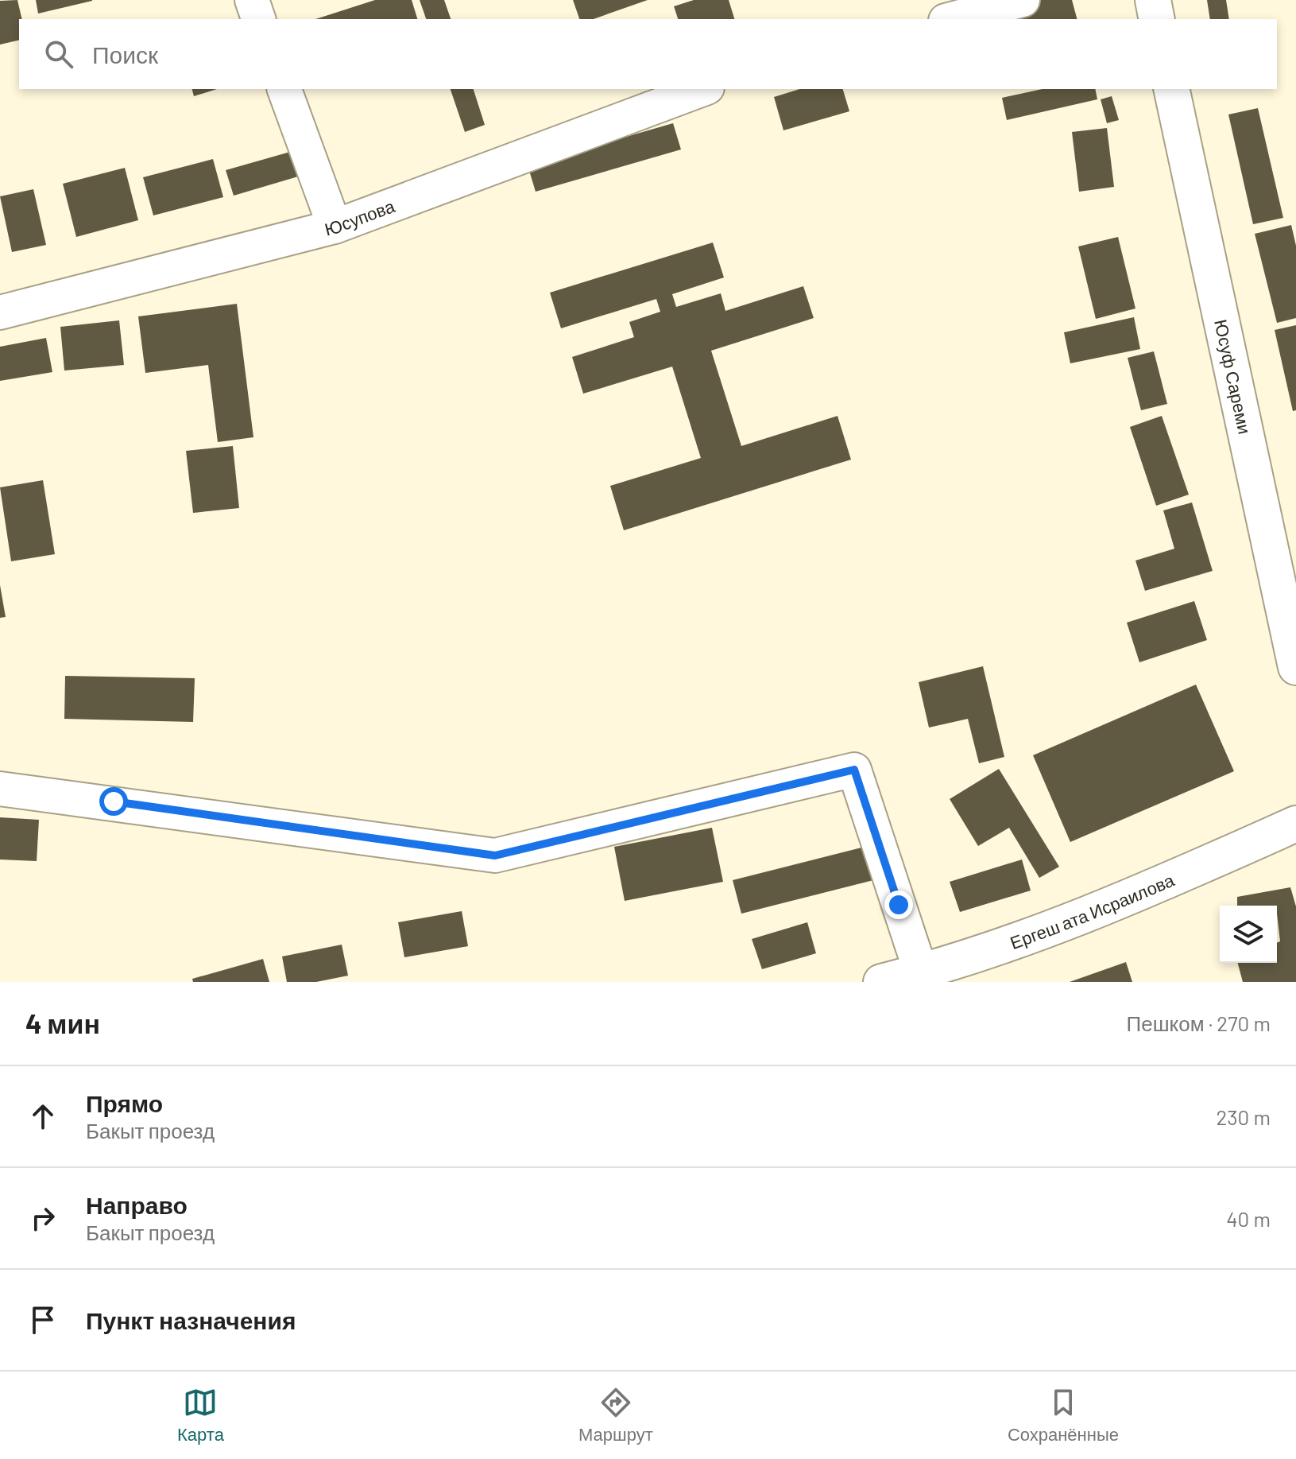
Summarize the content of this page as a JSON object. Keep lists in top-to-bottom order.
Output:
{
  "streets": {
    "main road": ["Юсуф Сареми", "Ергеш ата Исраилова"],
    "street": ["Юсупова"]
  },
  "page": {
    "search": "Поиск",
    "heading": ["4 мин", "Пешком · 270 m"],
    "list": [
      ["Прямо", "Бакыт проезд", "230 m"],
      ["Направо", "Бакыт проезд", "40 m"],
      "Пункт назначения"
    ],
    "nav": ["Карта", "Маршрут", "Сохранённые"]
  }
}
